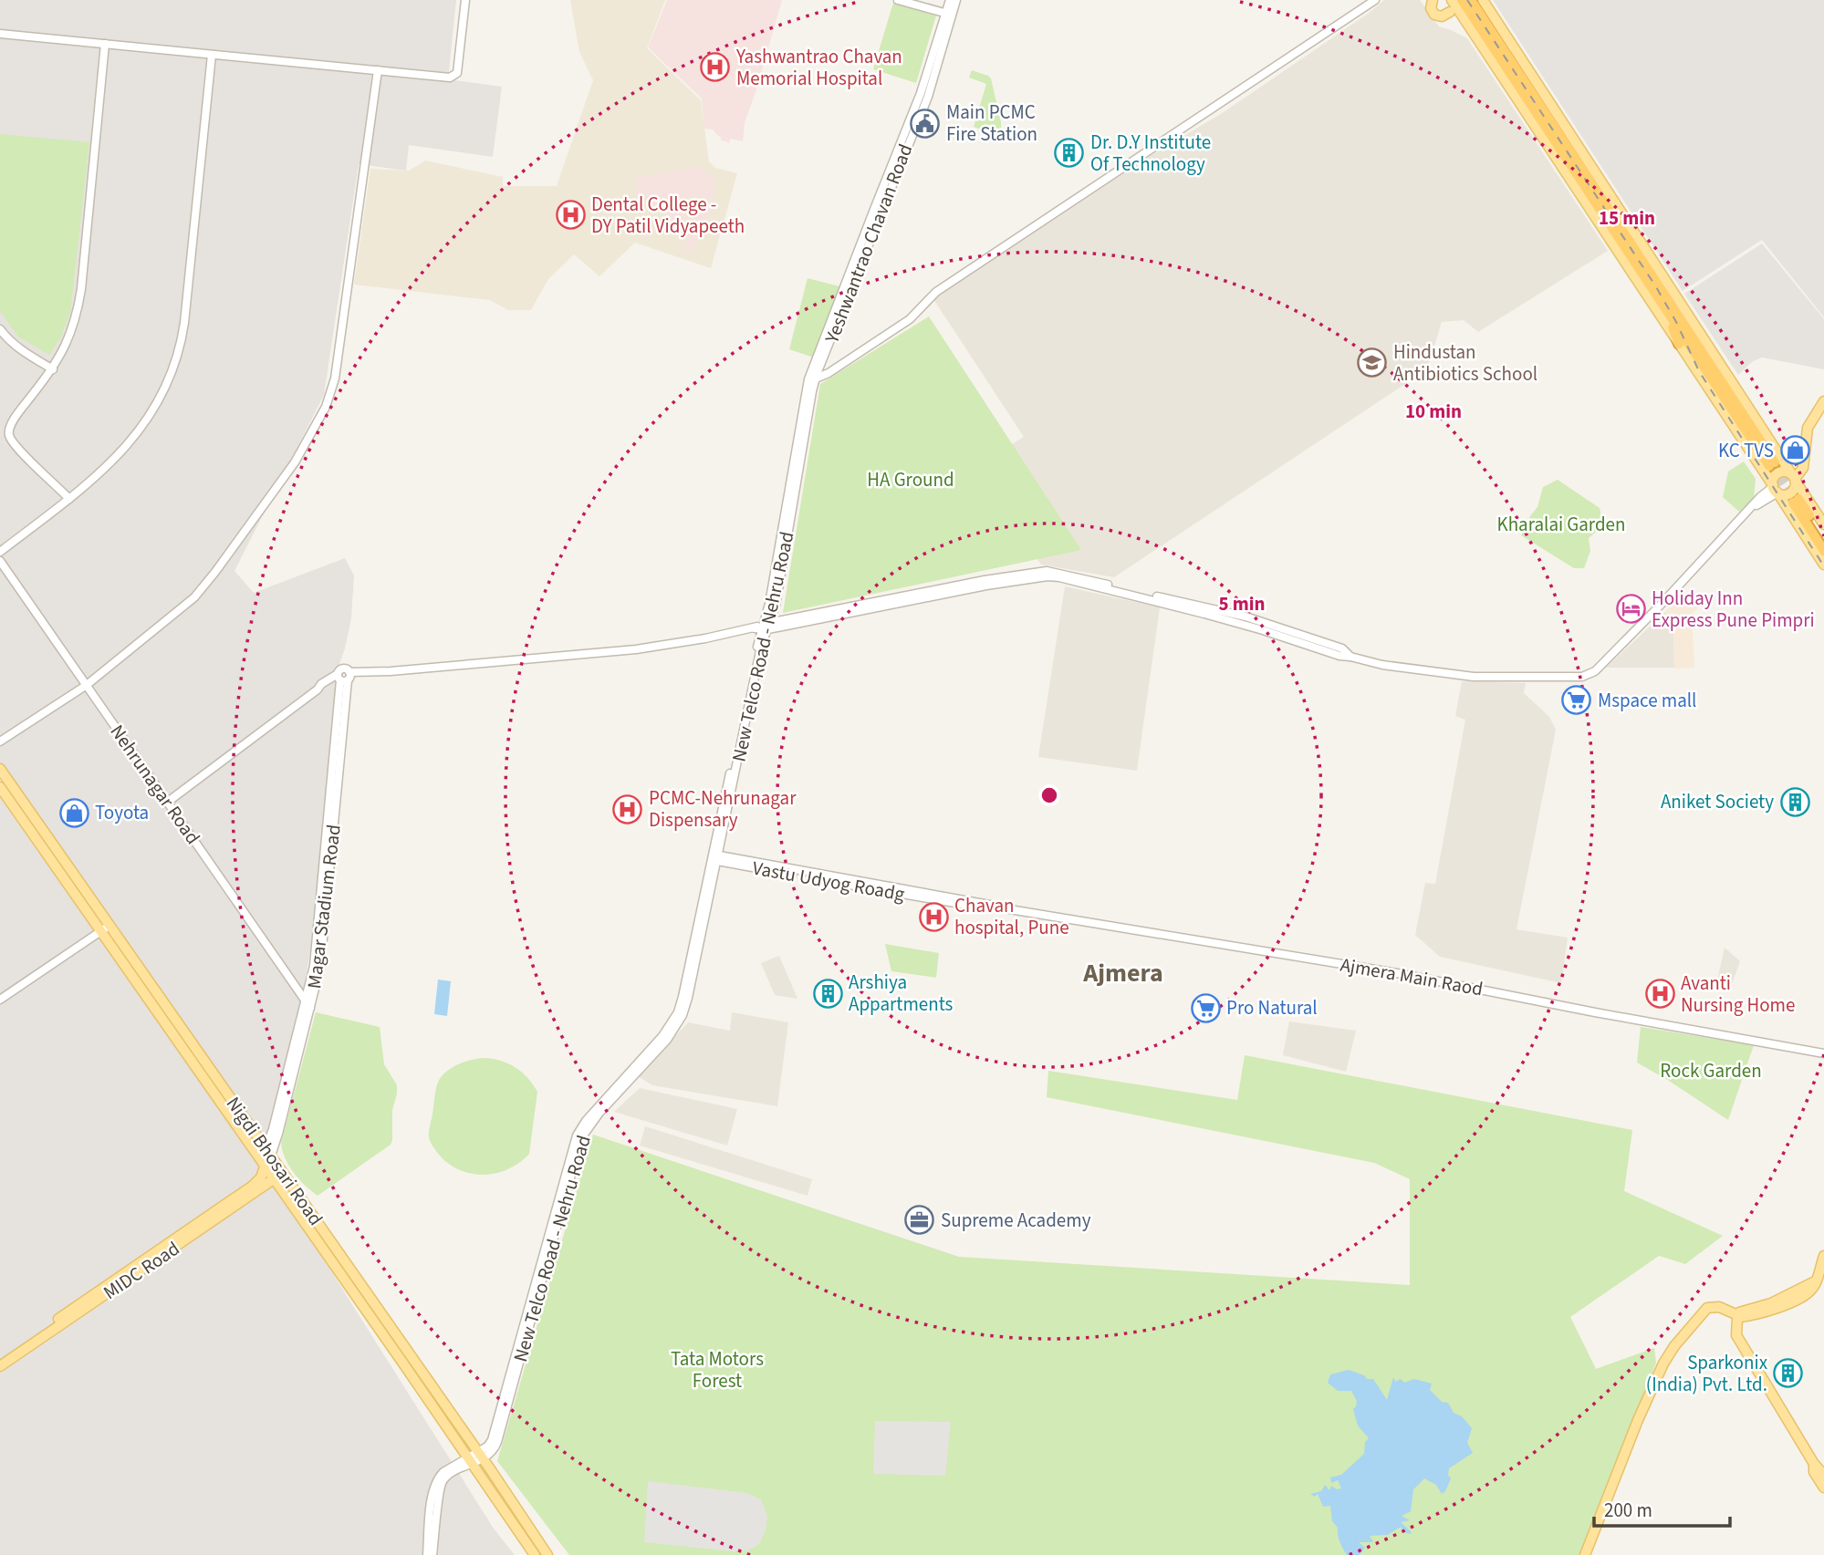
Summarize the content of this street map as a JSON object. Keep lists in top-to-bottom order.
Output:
{
  "streets": {
    "main road": ["Magar Stadium Road", "Nigdi Bhosari Road", "MIDC Road"],
    "street": [
      "Yeshwantrao Chavan Road",
      "New Telco Road - Nehru Road",
      "Nehrunagar Road",
      "Vastu Udyog Roadg",
      "Ajmera Main Raod"
    ]
  },
  "crossings": [
    ["Yeshwantrao Chavan Road", "New Telco Road - Nehru Road"],
    ["New Telco Road - Nehru Road", "Vastu Udyog Roadg"],
    ["New Telco Road - Nehru Road", "Nigdi Bhosari Road"],
    ["Nehrunagar Road", "Magar Stadium Road"],
    ["Vastu Udyog Roadg", "Ajmera Main Raod"],
    ["Magar Stadium Road", "Nigdi Bhosari Road"],
    ["Magar Stadium Road", "MIDC Road"],
    ["Nigdi Bhosari Road", "MIDC Road"]
  ],
  "districts": ["Ajmera"],
  "parks": [
    "HA Ground",
    "Kharalai Garden",
    "Rock Garden",
    "Tata Motors Forest"
  ],
  "places": {
    "hospital": [
      "Yashwantrao Chavan Memorial Hospital",
      "Dental College - DY Patil Vidyapeeth",
      "PCMC-Nehrunagar Dispensary",
      "Chavan hospital, Pune",
      "Avanti Nursing Home"
    ],
    "public building": ["Main PCMC Fire Station"],
    "building": [
      "Dr. D.Y Institute Of Technology",
      "Aniket Society",
      "Arshiya Appartments",
      "Sparkonix (India) Pvt. Ltd."
    ],
    "school or university": ["Hindustan Antibiotics School"],
    "shop": ["KC TVS", "Toyota"],
    "hotel": ["Holiday Inn Express Pune Pimpri"],
    "supermarket": ["Mspace mall", "Pro Natural"],
    "office": ["Supreme Academy"]
  },
  "scale_bar": "200 m",
  "rings": ["15 min", "10 min", "5 min"]
}
